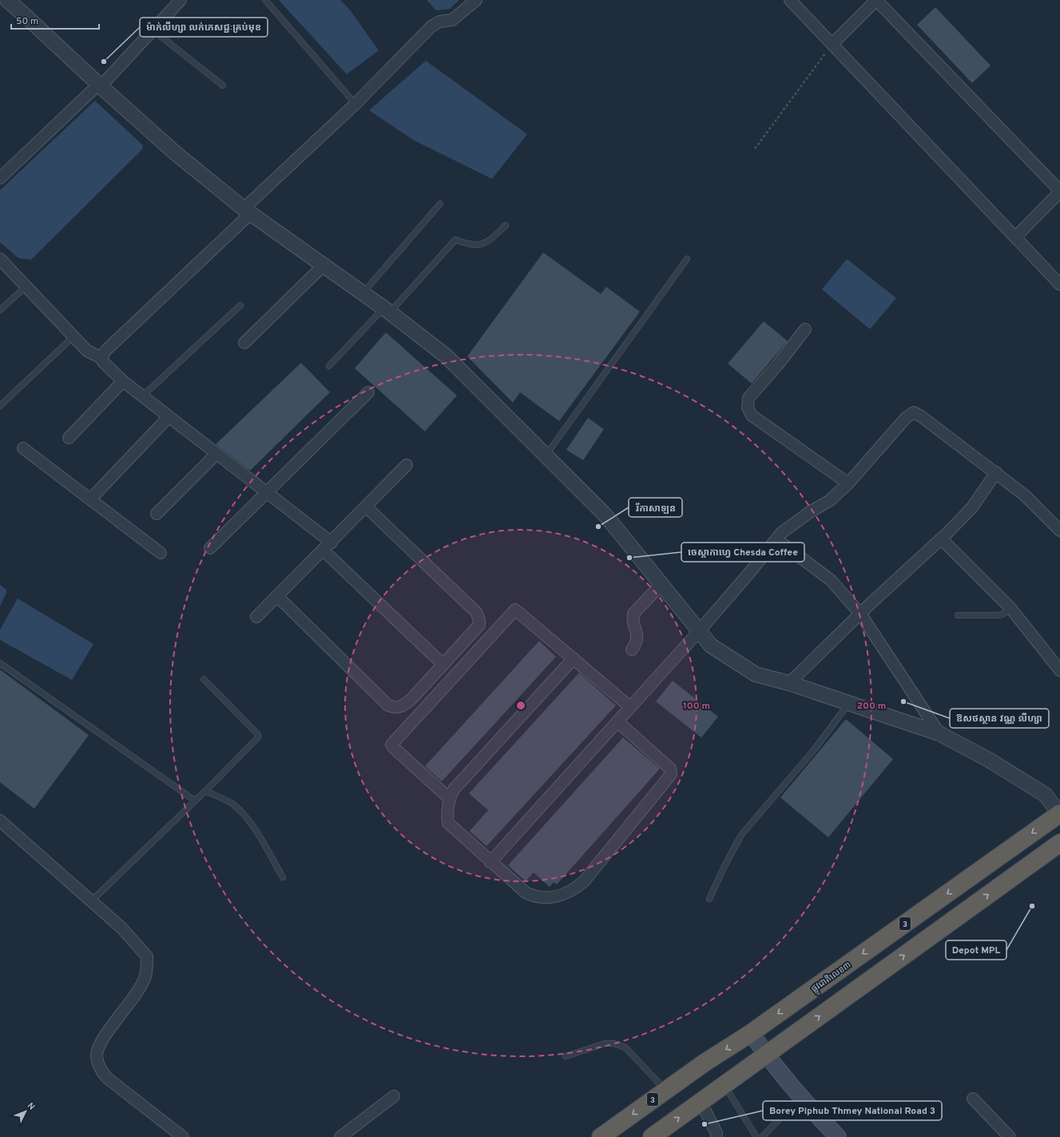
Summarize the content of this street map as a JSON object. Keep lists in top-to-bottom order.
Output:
{
  "streets": {
    "highway": ["3", "ផ្លូវជាតិលេខ៣"]
  },
  "places": [
    "ម៉ាក់លីហ្សា លក់ភេសជ្ជៈគ្រប់មុខ",
    "រីកាសាឡន",
    "ចេស្ដាកាហ្វេ Chesda Coffee",
    "ឱសថស្ថាន វណ្ណ លីហ្សា",
    "Depot MPL",
    "Borey Piphub Thmey National Road 3"
  ],
  "scale_bar": "50 m",
  "north": "top right",
  "rings": ["100 m", "200 m"]
}
